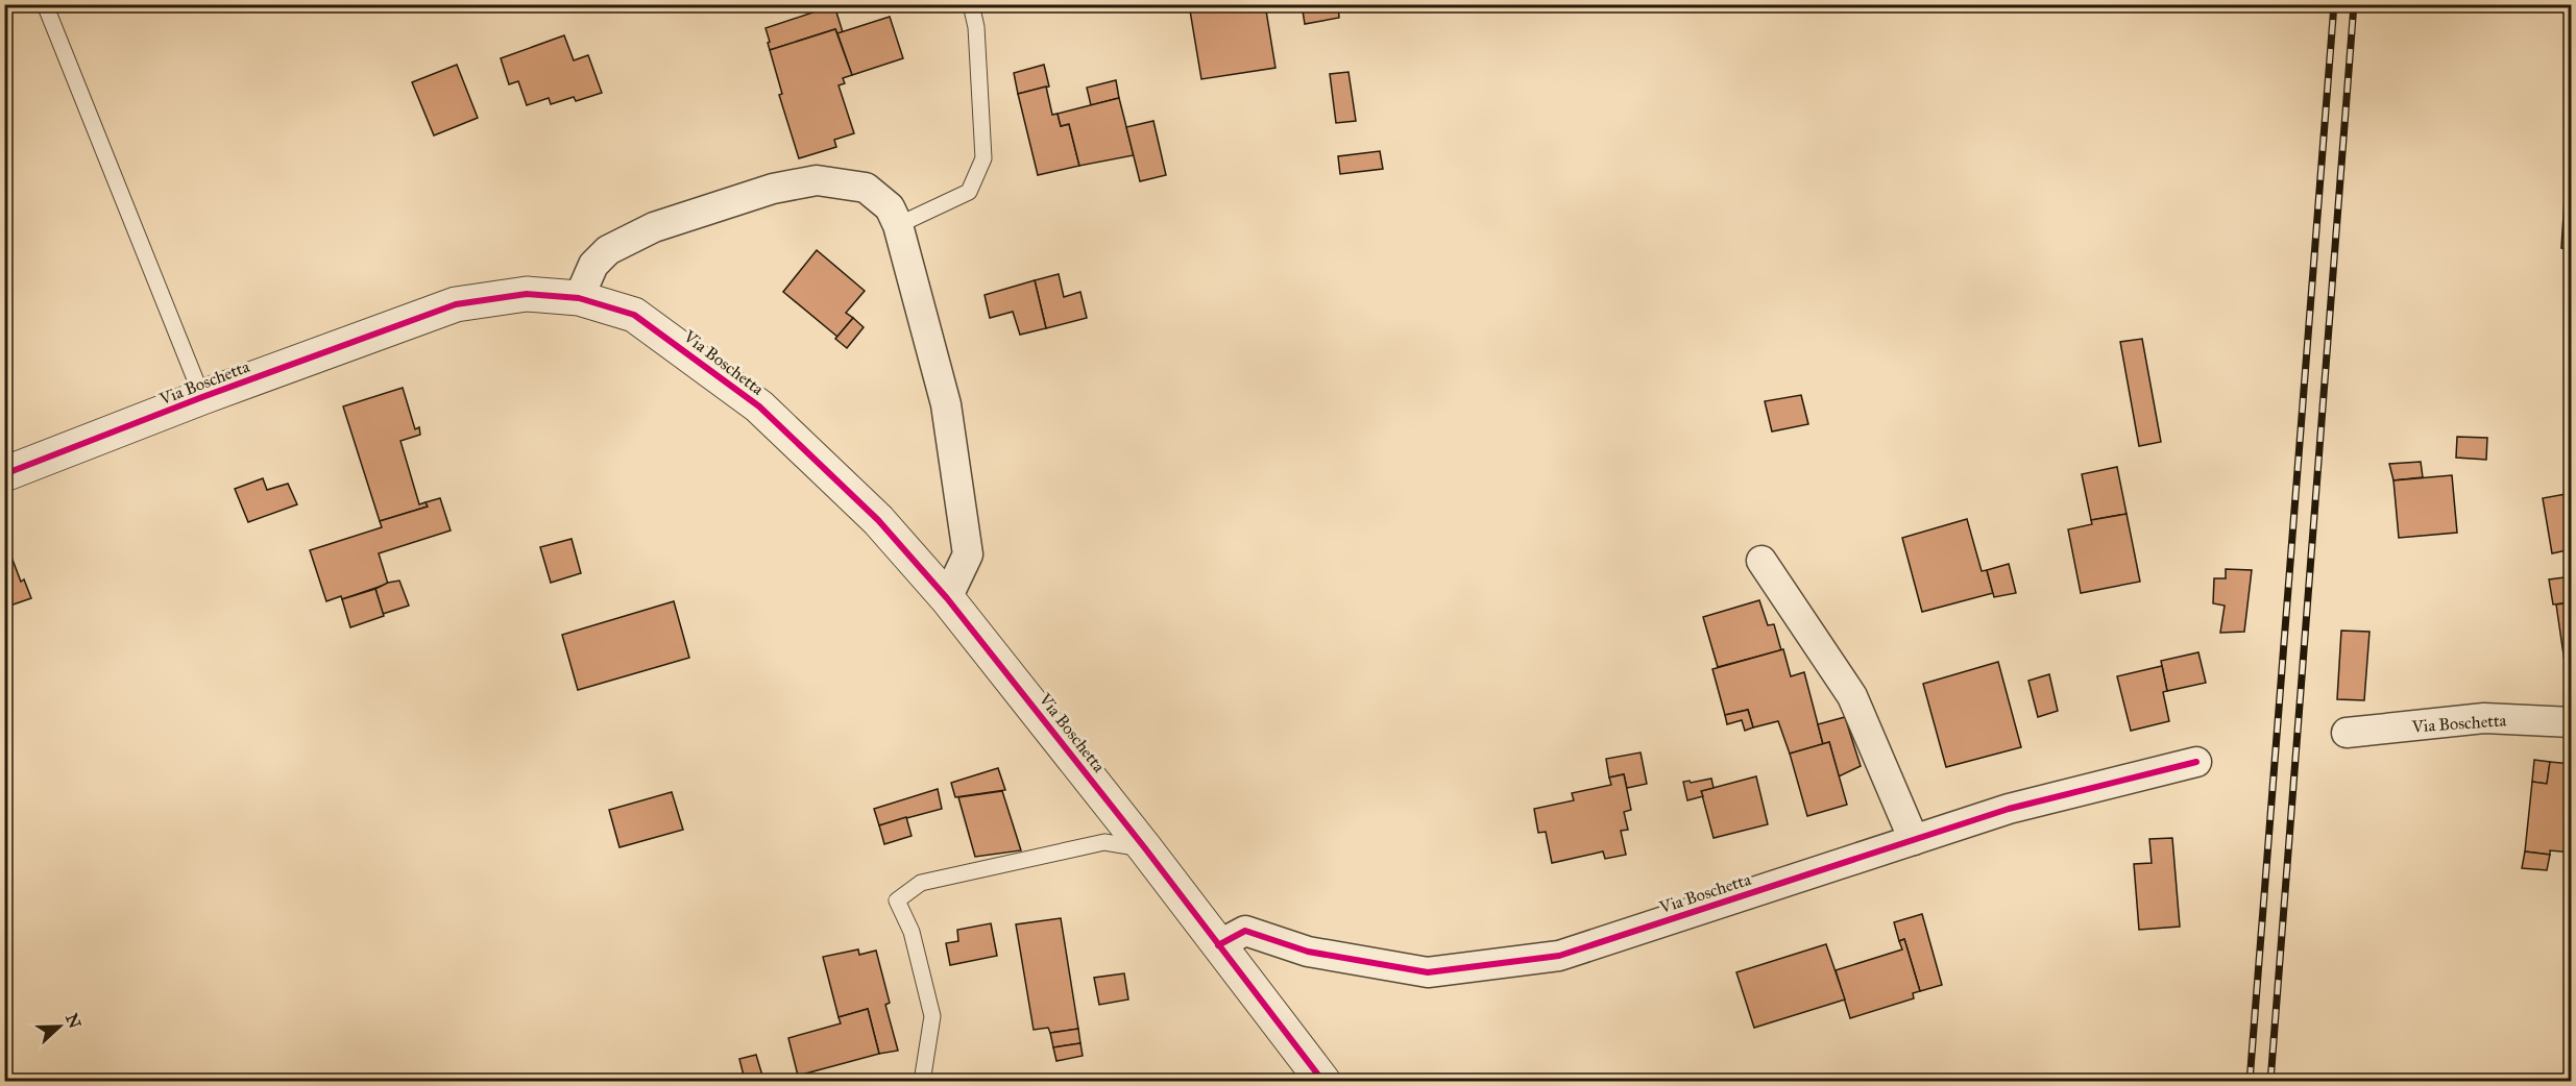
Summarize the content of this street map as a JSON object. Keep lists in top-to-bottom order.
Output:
{
  "streets": {
    "street": ["Via Boschetta"]
  },
  "north": "right"
}
